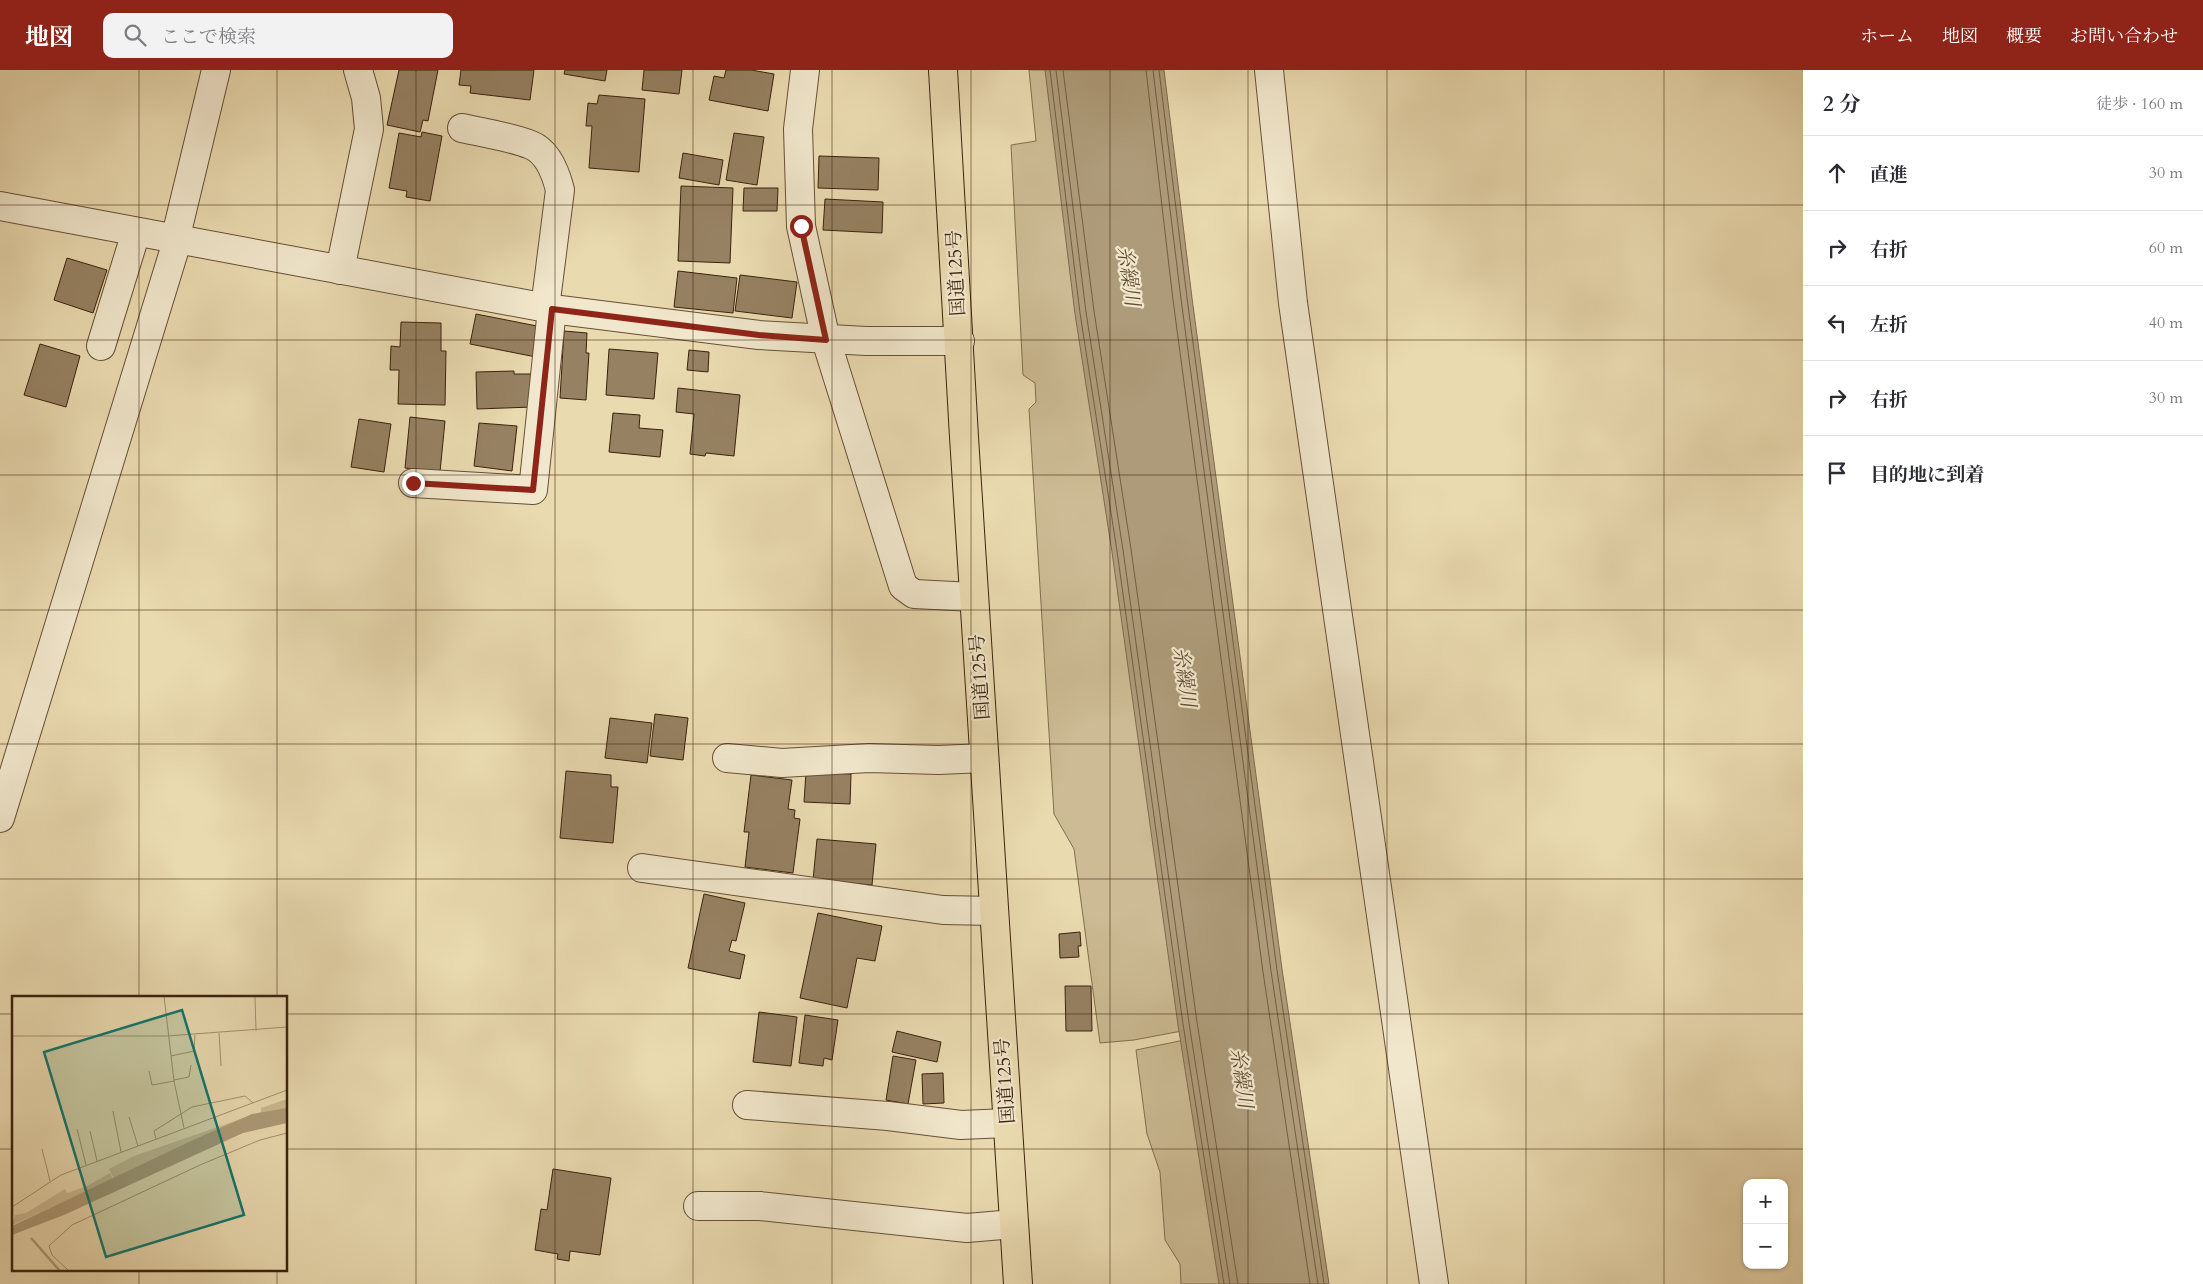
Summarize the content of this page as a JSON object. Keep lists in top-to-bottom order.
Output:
{
  "streets": {
    "highway": ["国道125号"]
  },
  "water": ["糸繰川"],
  "page": {
    "header": "地図",
    "search": "ここで検索",
    "nav": [
      "ホーム",
      "地図",
      "概要",
      "お問い合わせ"
    ],
    "heading": ["2 分", "徒歩 · 160 m"],
    "list": [
      ["直進", "30 m"],
      ["右折", "60 m"],
      ["左折", "40 m"],
      ["右折", "30 m"],
      "目的地に到着"
    ],
    "map_buttons": ["+", "−"]
  }
}
